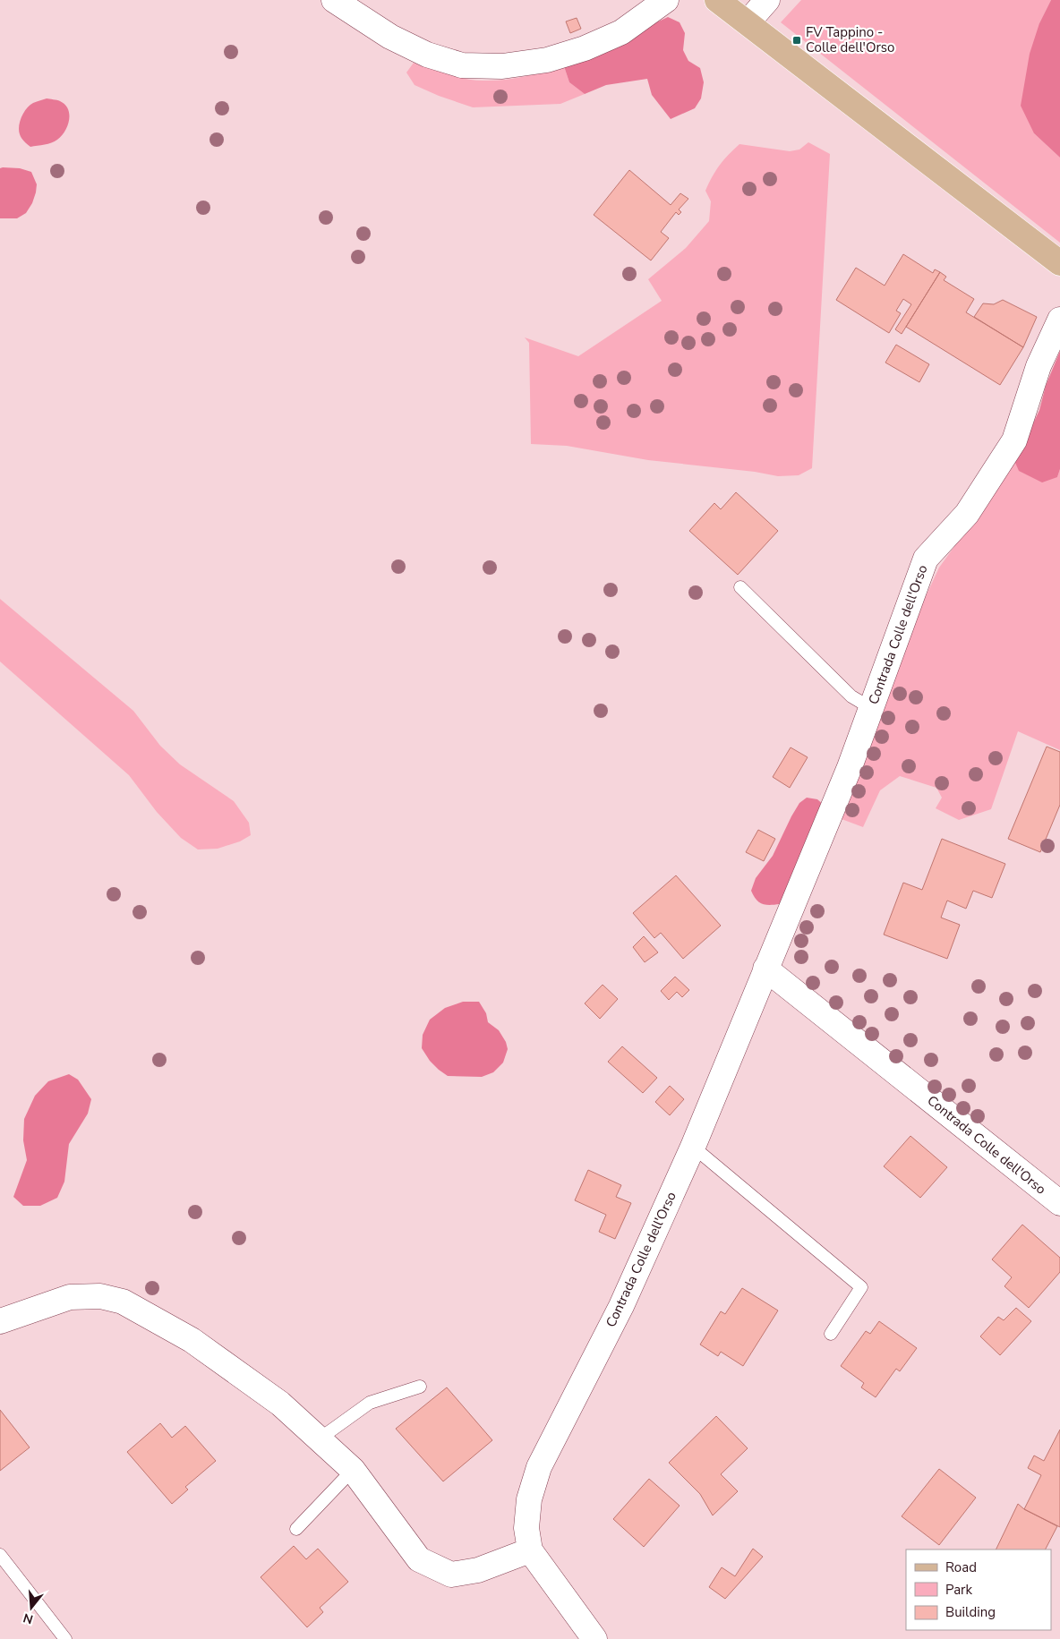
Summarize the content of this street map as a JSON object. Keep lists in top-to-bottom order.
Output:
{
  "streets": {
    "street": ["Contrada Colle dell'Orso"]
  },
  "places": {
    "transit": ["FV Tappino - Colle dell'Orso"]
  },
  "legend": ["Road", "Park", "Building"],
  "north": "bottom"
}
